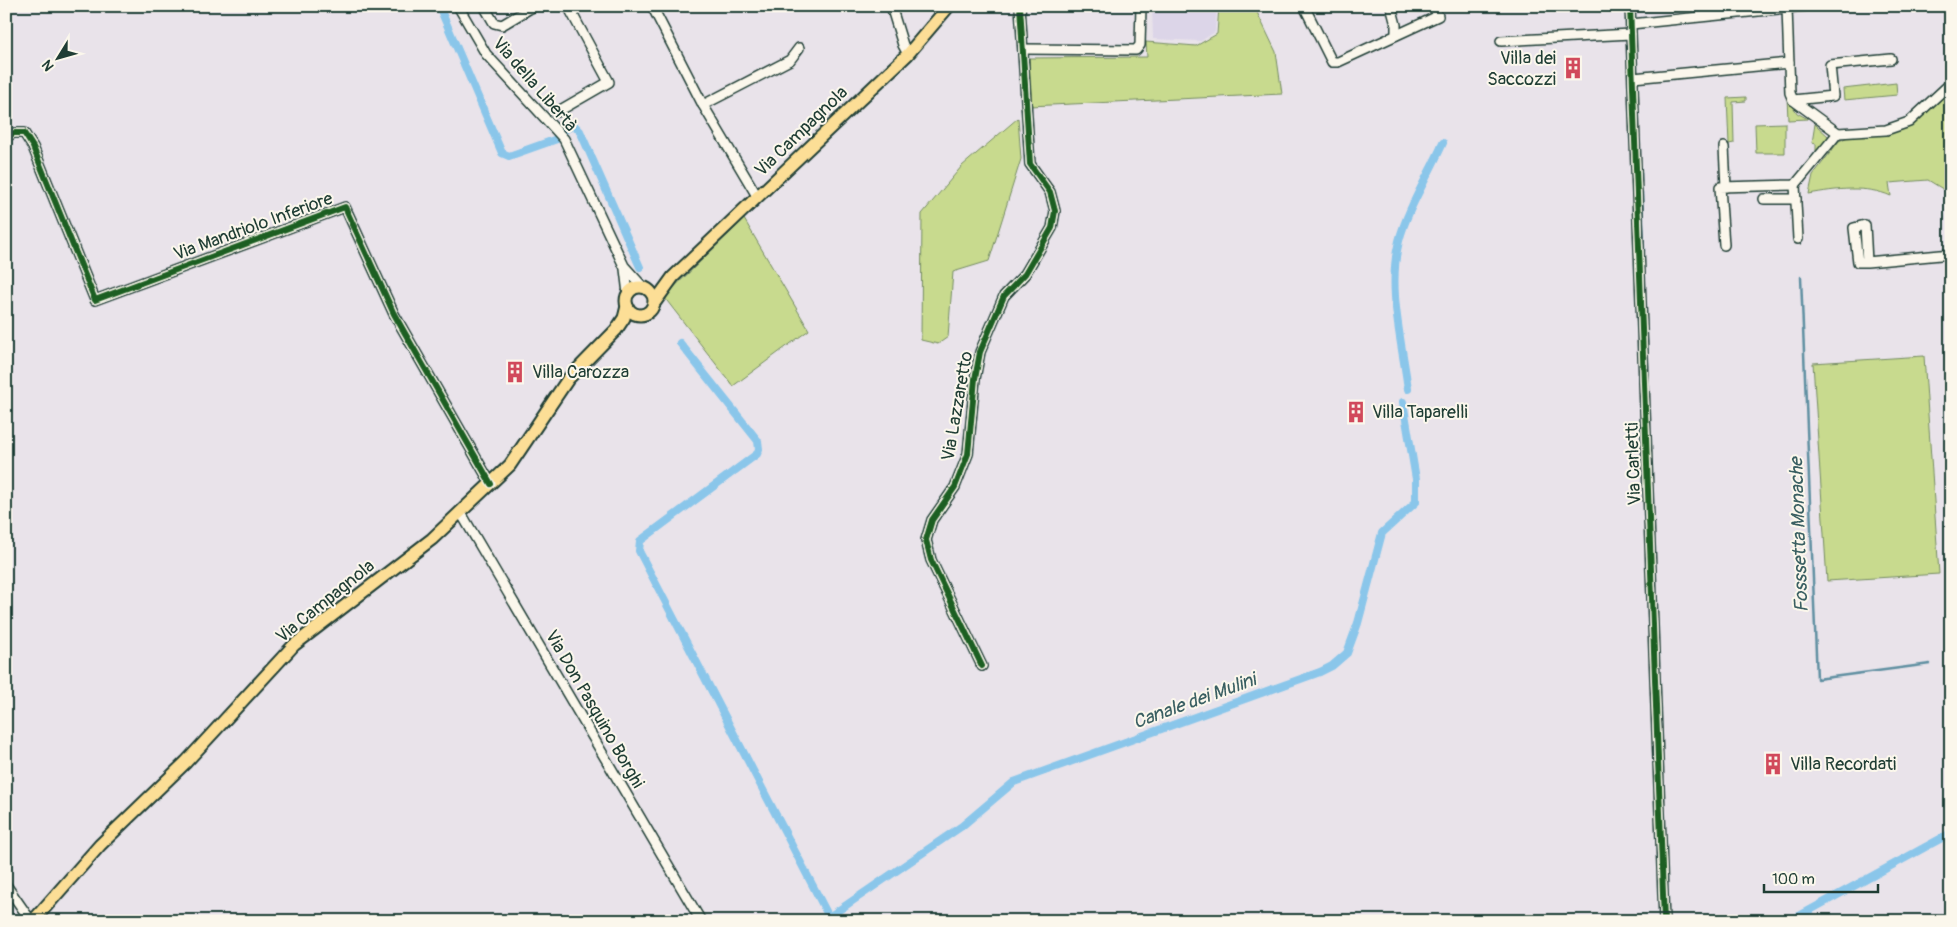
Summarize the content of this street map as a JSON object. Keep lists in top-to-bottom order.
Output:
{
  "streets": {
    "main road": ["Via Campagnola"],
    "street": [
      "Via della Libertà",
      "Via Mandriolo Inferiore",
      "Via Lazzaretto",
      "Via Carletti",
      "Via Don Pasquino Borghi"
    ]
  },
  "crossings": [
    ["Via della Libertà", "Via Campagnola"],
    ["Via Campagnola", "Via Mandriolo Inferiore"],
    ["Via Campagnola", "Via Don Pasquino Borghi"]
  ],
  "water": ["Fosssetta Monache", "Canale dei Mulini"],
  "places": {
    "building": [
      "Villa dei Saccozzi",
      "Villa Carozza",
      "Villa Taparelli",
      "Villa Recordati"
    ]
  },
  "scale_bar": "100 m",
  "north": "bottom left"
}
